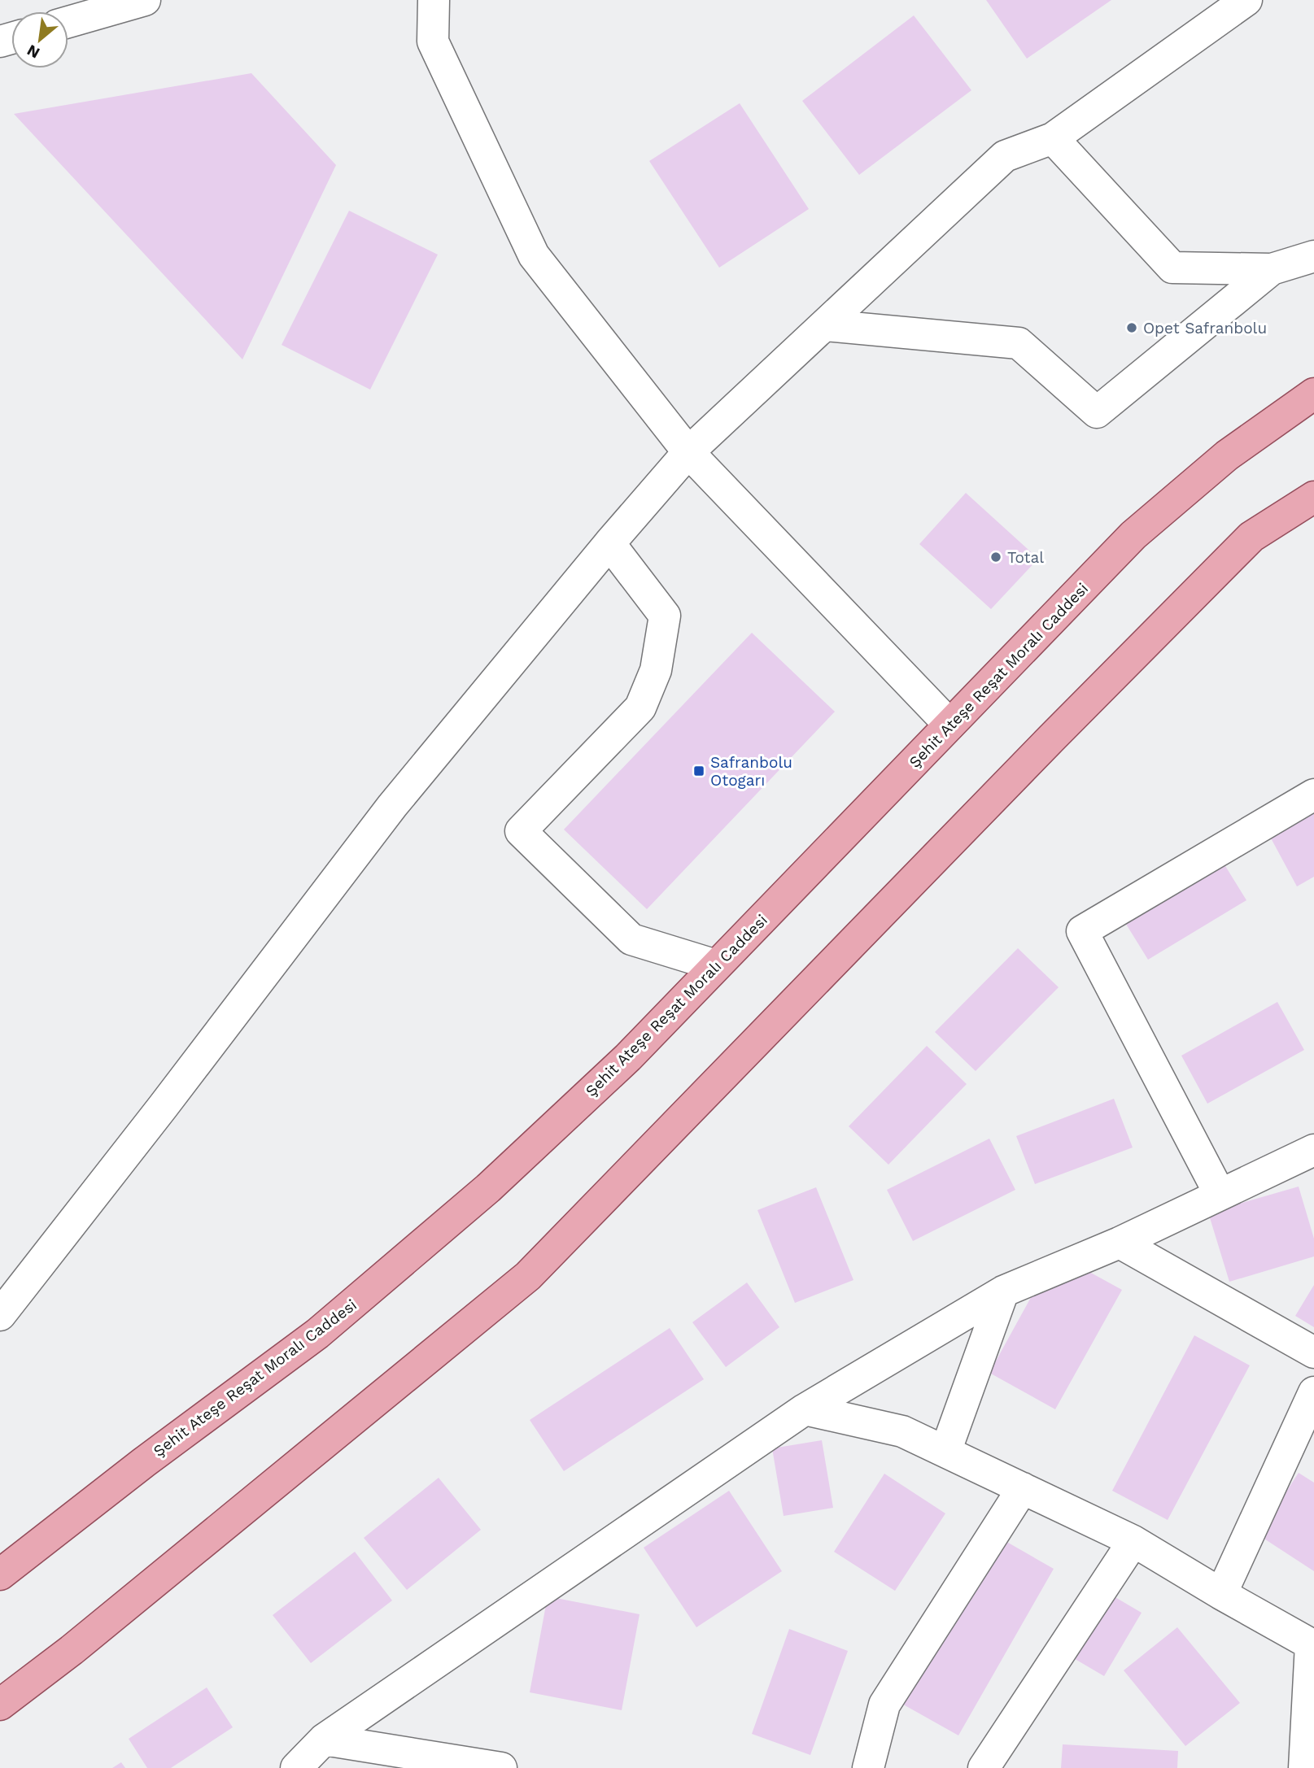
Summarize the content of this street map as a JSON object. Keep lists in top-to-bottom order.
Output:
{
  "streets": {
    "main road": ["Şehit Ateşe Reşat Moralı Caddesi"]
  },
  "places": {
    "other": ["Opet Safranbolu", "Total"],
    "transit": ["Safranbolu Otogarı"]
  },
  "north": "bottom left"
}
